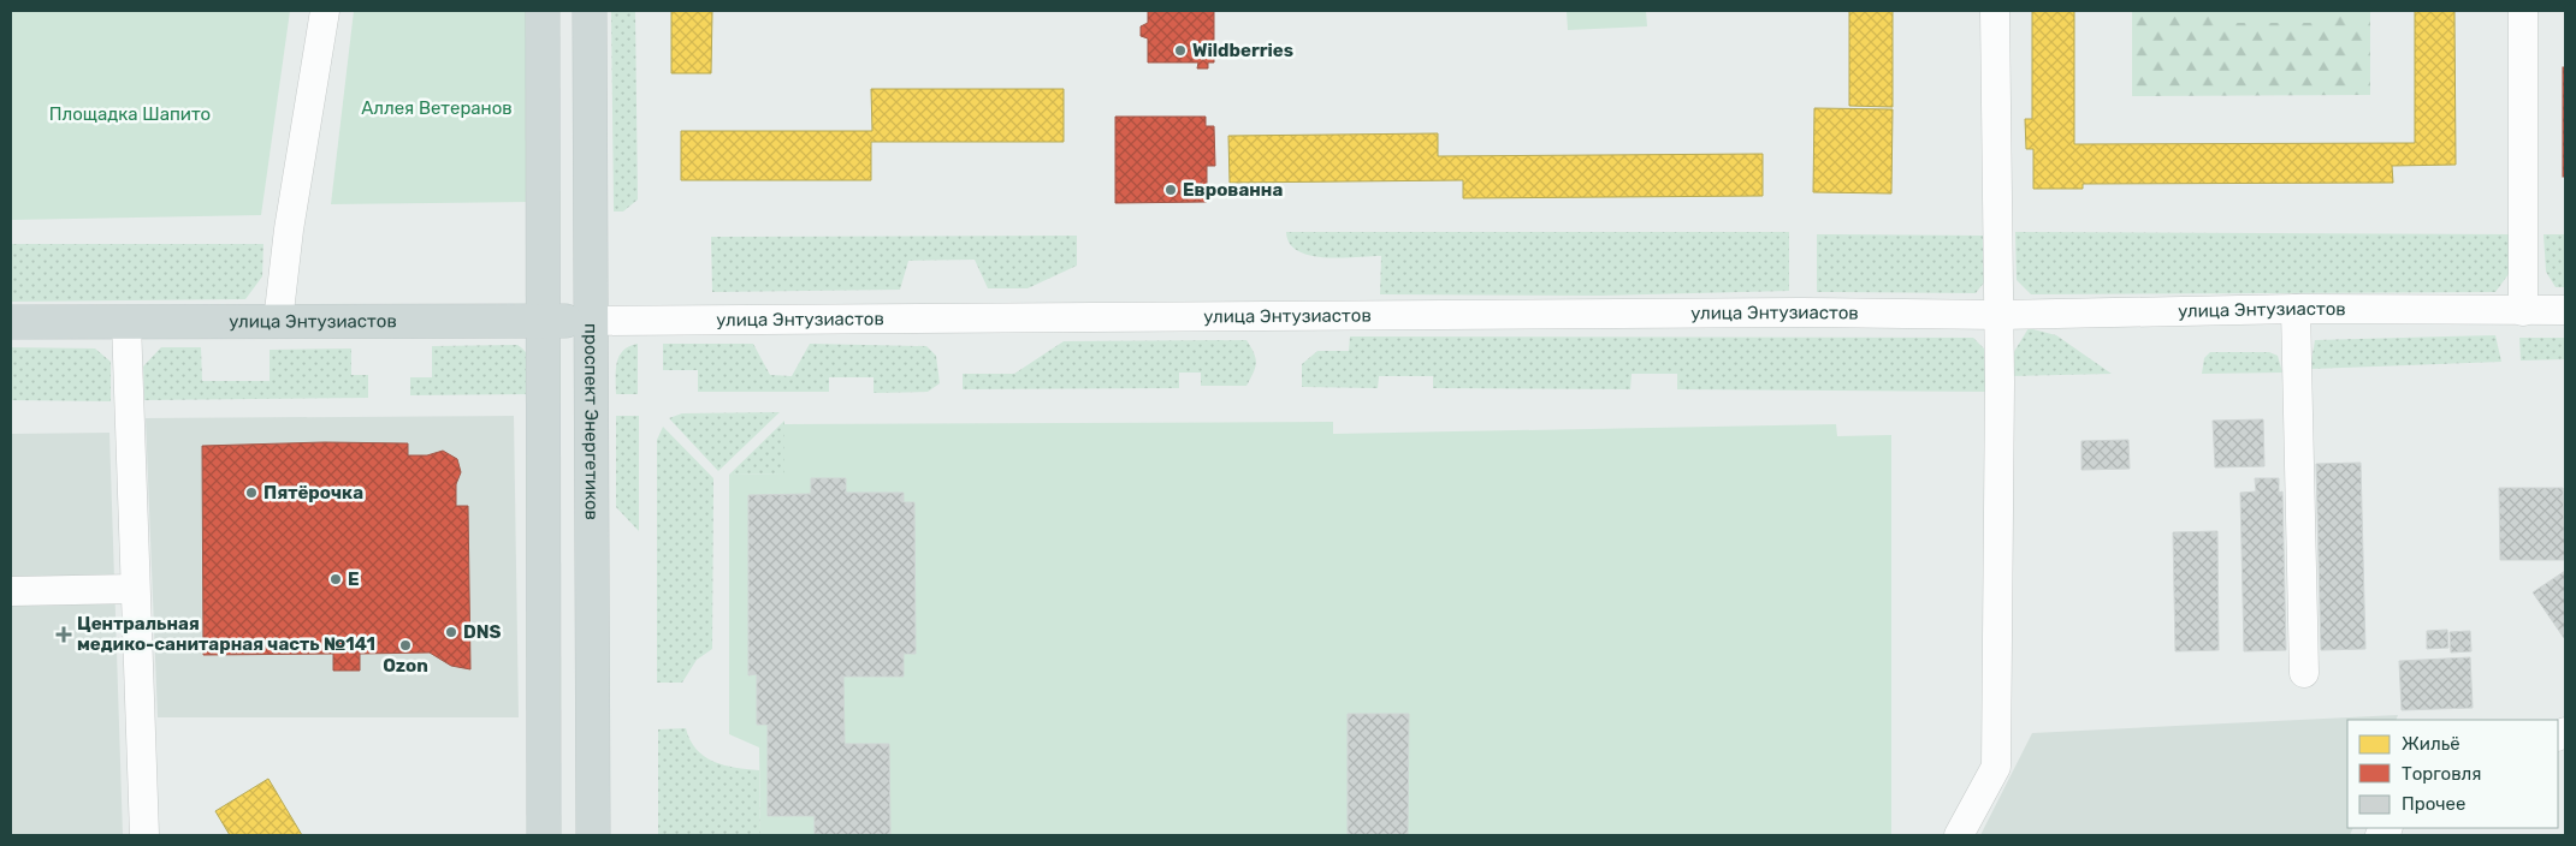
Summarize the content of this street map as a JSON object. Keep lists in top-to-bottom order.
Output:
{
  "streets": {
    "main road": ["улица Энтузиастов", "проспект Энергетиков"]
  },
  "crossings": [
    ["улица Энтузиастов", "проспект Энергетиков"]
  ],
  "parks": ["Аллея Ветеранов", "Площадка Шапито"],
  "places": {
    "other": [
      "Wildberries",
      "Еврованна",
      "Пятёрочка",
      "Е",
      "DNS",
      "Ozon"
    ],
    "health": ["Центральная медико-санитарная часть №141"]
  },
  "legend": ["Жильё", "Торговля", "Прочее"]
}
